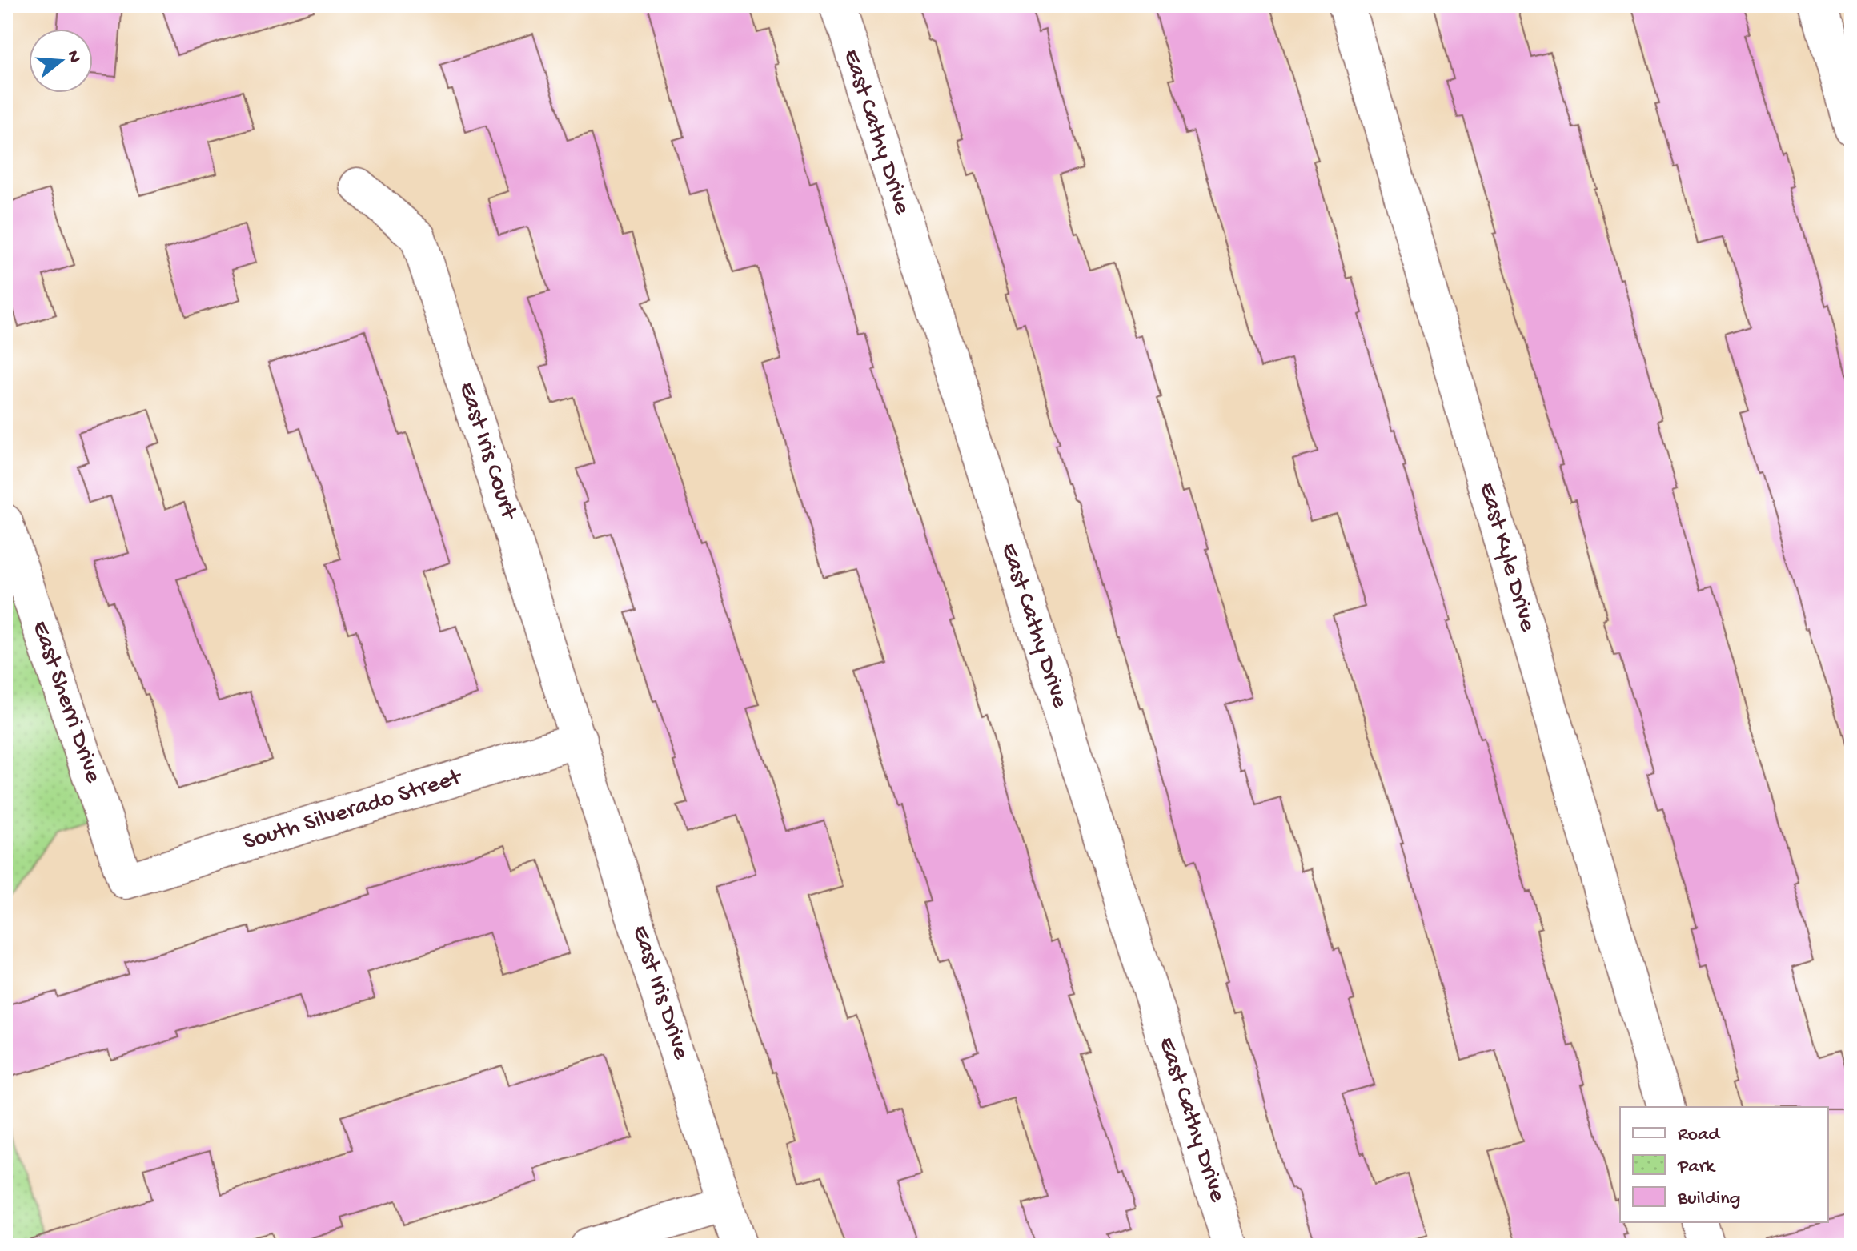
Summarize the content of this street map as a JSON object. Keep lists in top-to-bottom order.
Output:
{
  "streets": {
    "street": [
      "East Cathy Drive",
      "East Iris Court",
      "East Kyle Drive",
      "East Sherri Drive",
      "South Silverado Street",
      "East Iris Drive"
    ]
  },
  "crossings": [
    ["East Iris Court", "South Silverado Street"],
    ["East Iris Court", "East Iris Drive"],
    ["East Sherri Drive", "South Silverado Street"],
    ["South Silverado Street", "East Iris Drive"]
  ],
  "legend": ["Road", "Park", "Building"],
  "north": "right"
}
